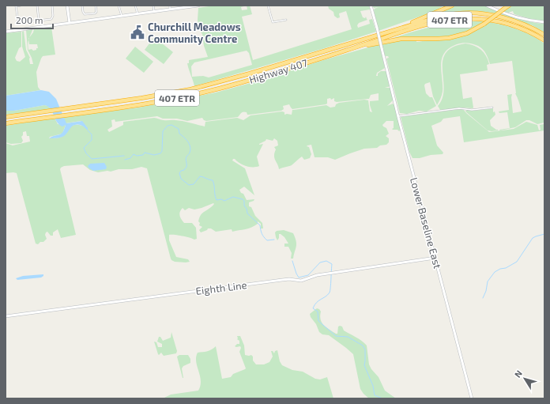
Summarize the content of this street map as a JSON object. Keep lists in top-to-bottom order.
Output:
{
  "streets": {
    "highway": ["407 ETR", "Highway 407"],
    "main road": ["Lower Baseline East", "Eighth Line"]
  },
  "crossings": [
    ["Lower Baseline East", "Eighth Line"]
  ],
  "places": {
    "public building": ["Churchill Meadows Community Centre"]
  },
  "scale_bar": "200 m",
  "north": "top left"
}
